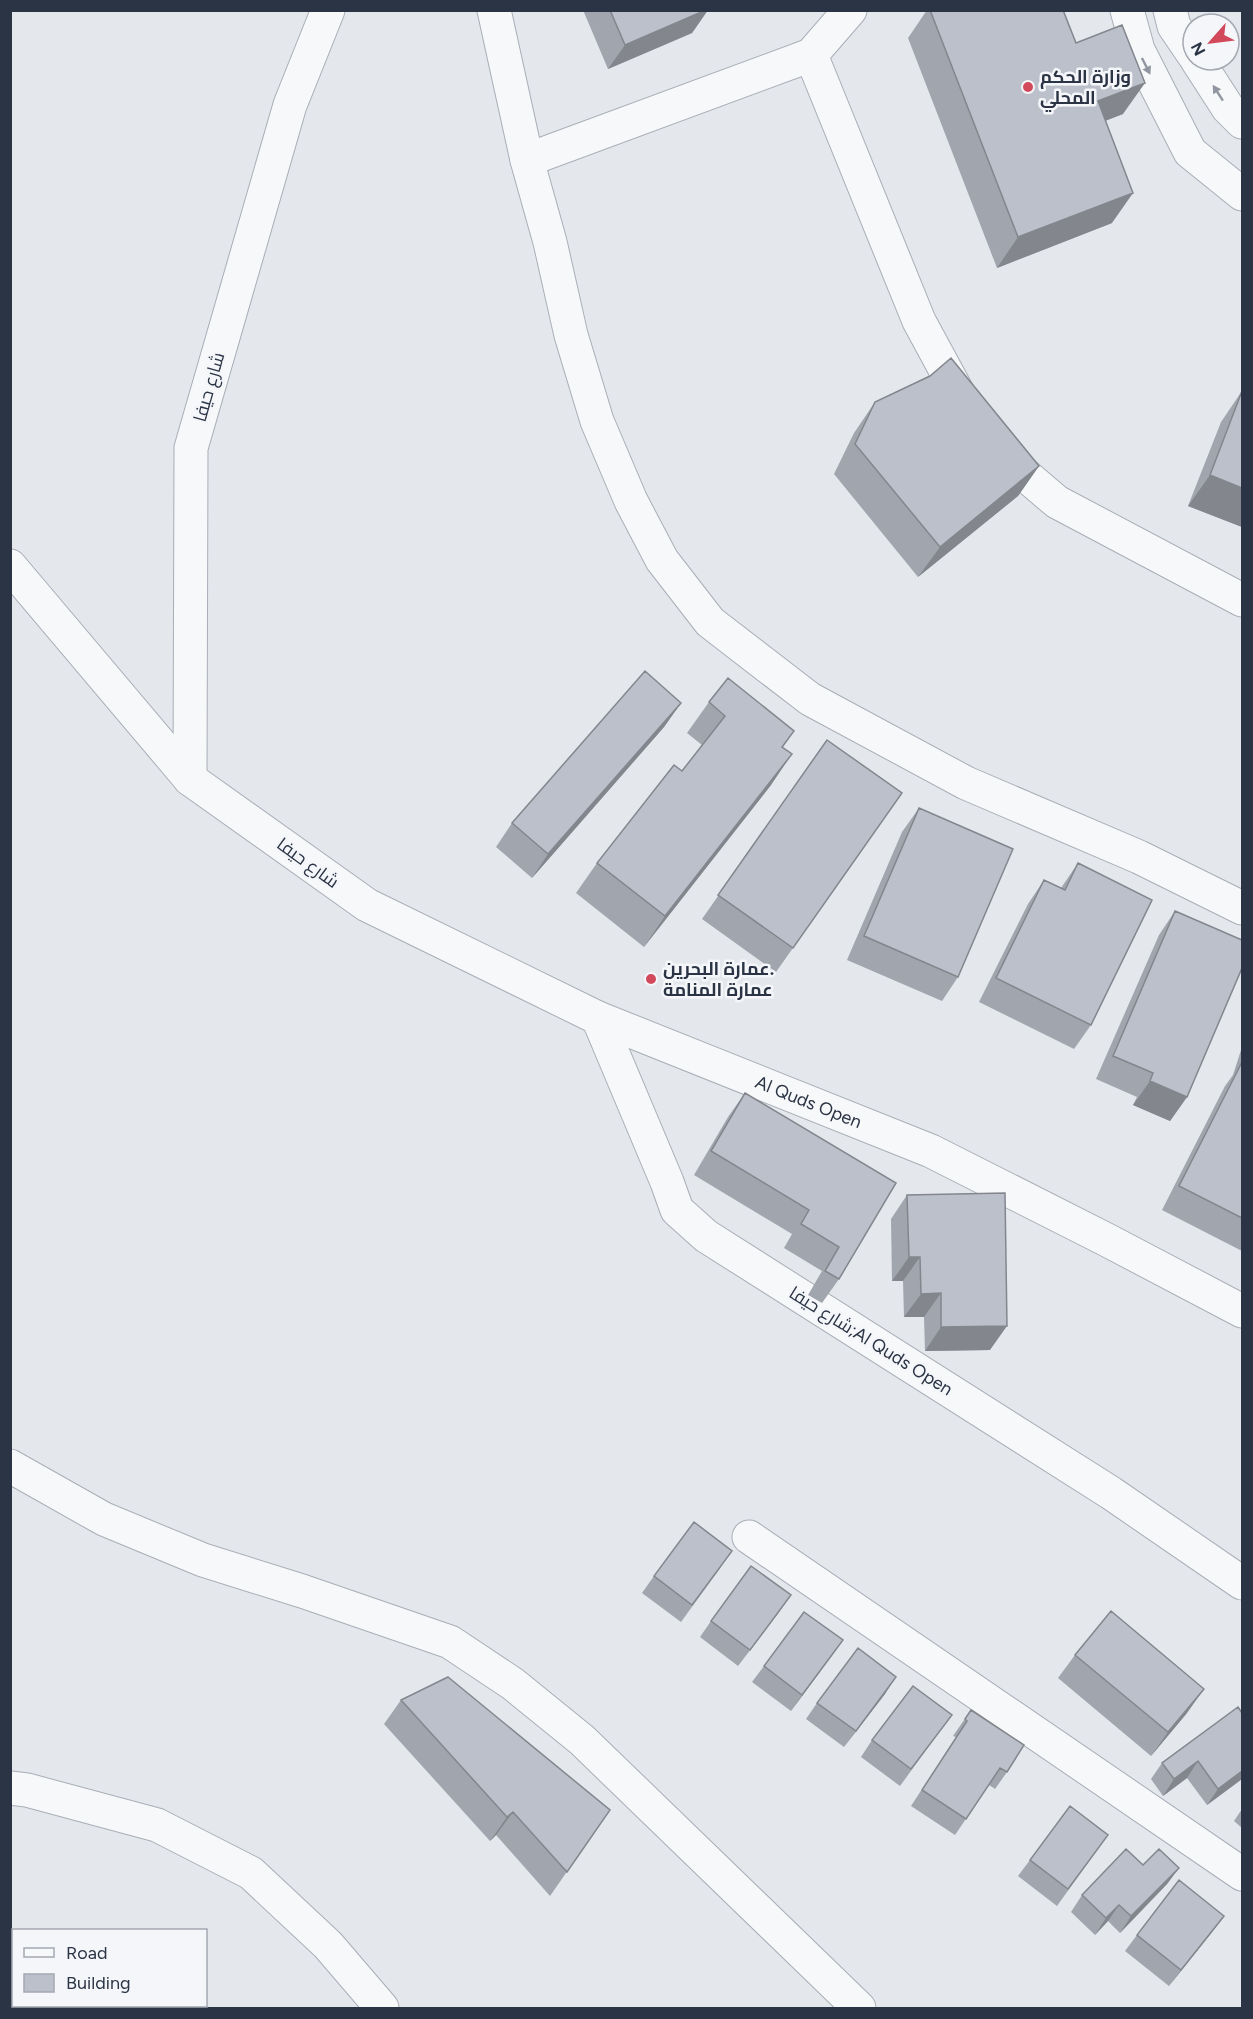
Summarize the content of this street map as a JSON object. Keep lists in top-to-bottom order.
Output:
{
  "streets": {
    "street": ["شارع حيفا", "Al Quds Open", "شارع حيفا;Al Quds Open"]
  },
  "crossings": [
    ["شارع حيفا", "Al Quds Open"],
    ["Al Quds Open", "شارع حيفا;Al Quds Open"]
  ],
  "places": ["وزارة الحكم المحلي", "عمارة البحرين. عمارة المنامة"],
  "legend": ["Road", "Building"],
  "north": "bottom left"
}
